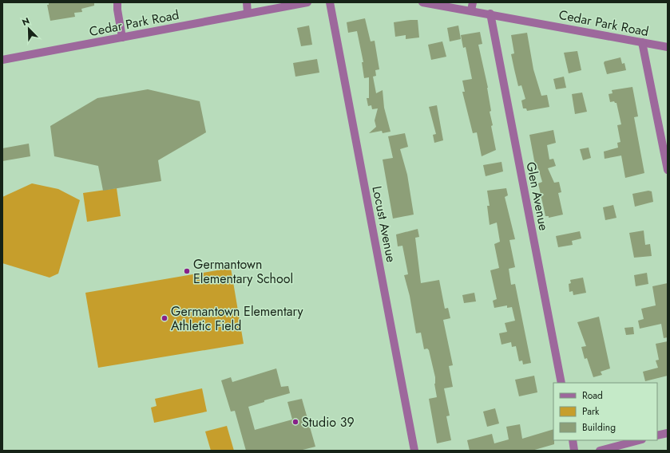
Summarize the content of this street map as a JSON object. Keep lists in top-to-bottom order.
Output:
{
  "streets": {
    "street": ["Cedar Park Road", "Glen Avenue", "Locust Avenue"]
  },
  "crossings": [
    ["Cedar Park Road", "Glen Avenue"]
  ],
  "places": ["Germantown Elementary School", "Germantown Elementary Athletic Field", "Studio 39"],
  "legend": ["Road", "Park", "Building"],
  "north": "top left"
}
